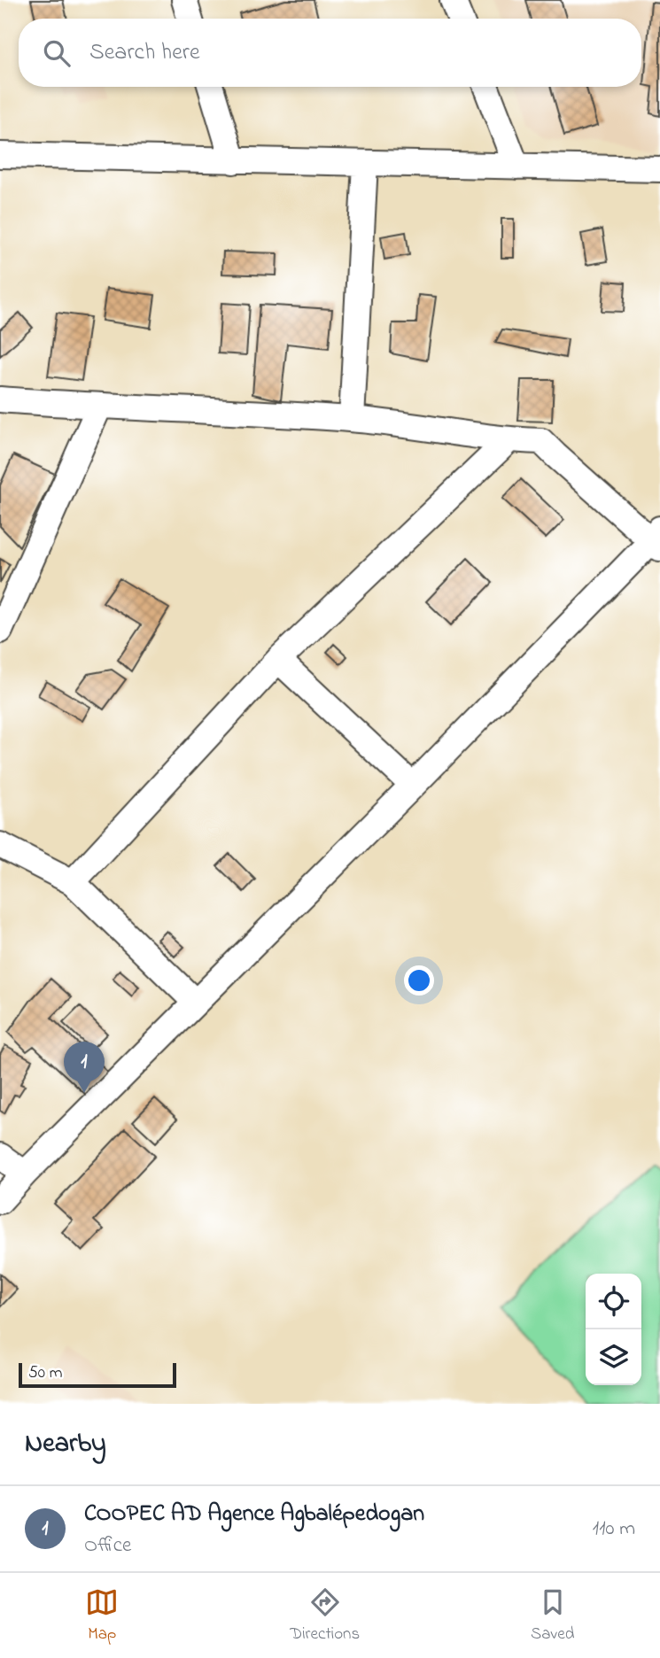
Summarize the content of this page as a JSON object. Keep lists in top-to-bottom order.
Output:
{
  "scale_bar": "50 m",
  "page": {
    "search": "Search here",
    "pins": "1",
    "scale": "50 m",
    "heading": "Nearby",
    "list": [
      {
        "mark": "1",
        "name": "COOPEC AD Agence Agbalépedogan",
        "note": "Office",
        "value": "110 m"
      }
    ],
    "nav": ["Map", "Directions", "Saved"]
  }
}
